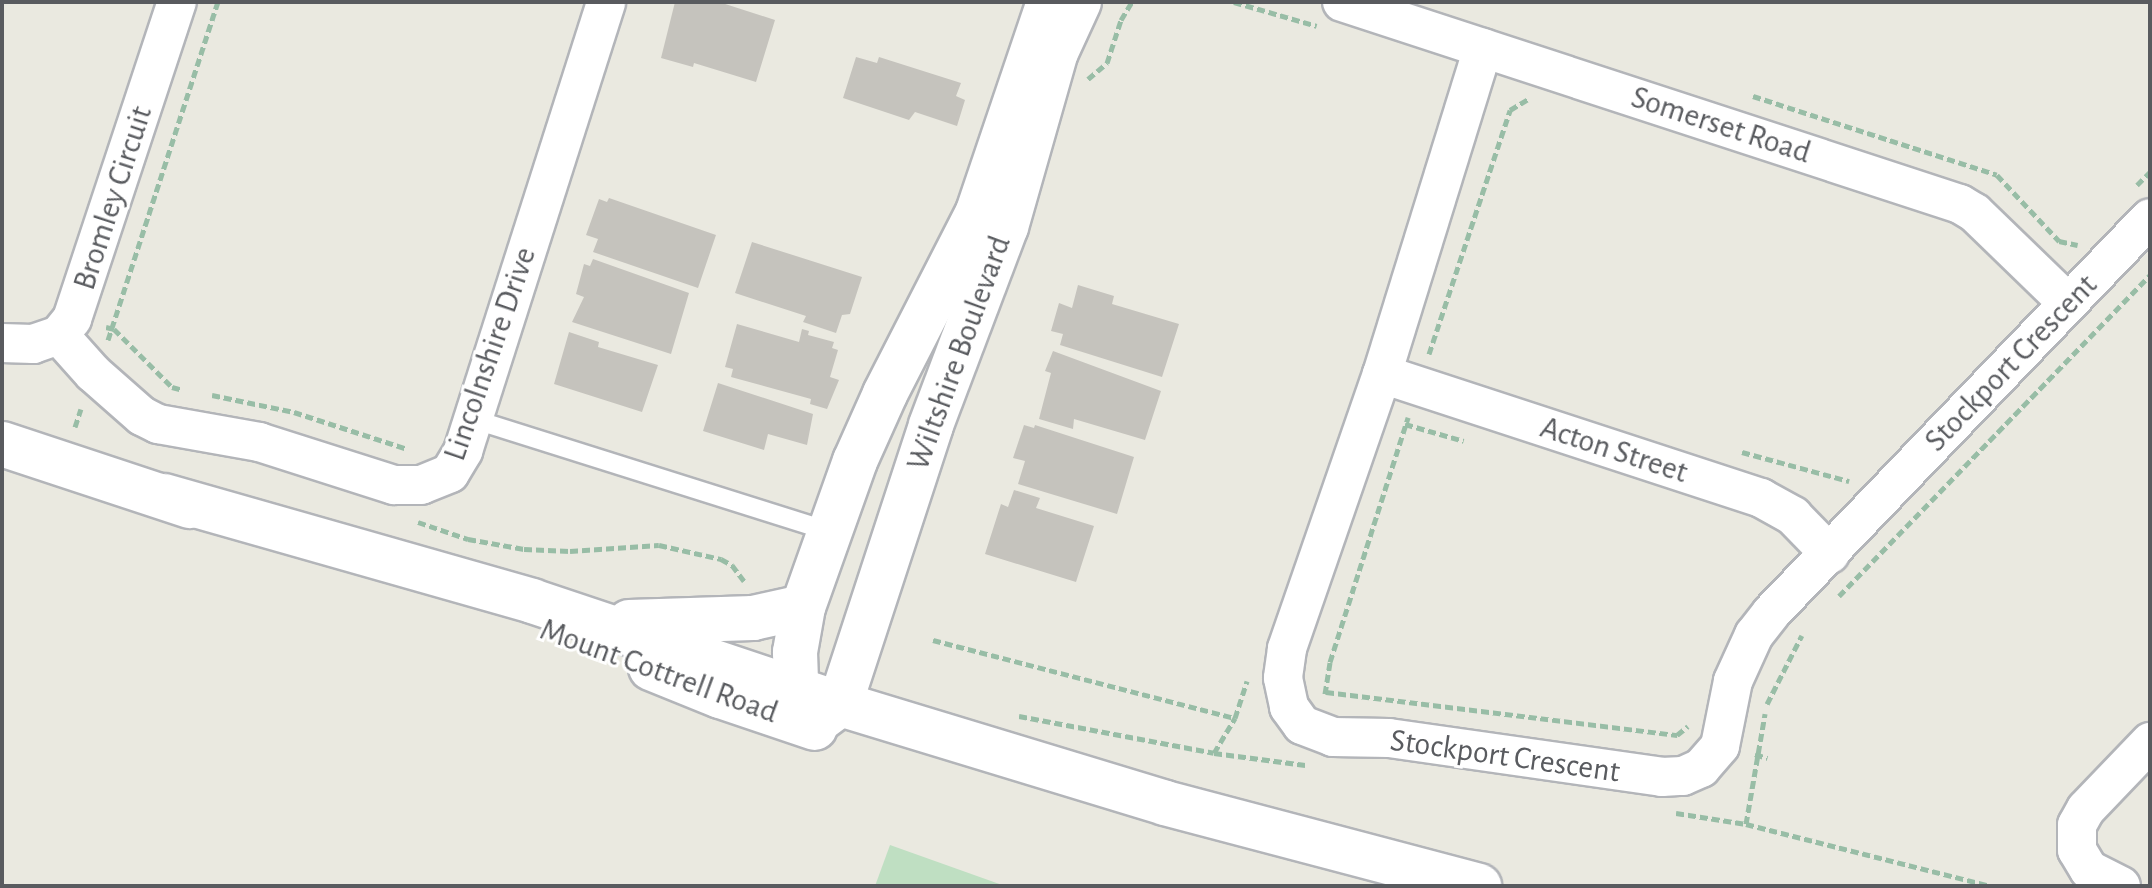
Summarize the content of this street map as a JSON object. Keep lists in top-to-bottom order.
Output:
{
  "streets": {
    "street": [
      "Somerset Road",
      "Bromley Circuit",
      "Wiltshire Boulevard",
      "Lincolnshire Drive",
      "Stockport Crescent",
      "Acton Street",
      "Mount Cottrell Road"
    ]
  },
  "crossings": [
    ["Somerset Road", "Stockport Crescent"],
    ["Bromley Circuit", "Lincolnshire Drive"],
    ["Wiltshire Boulevard", "Mount Cottrell Road"],
    ["Stockport Crescent", "Acton Street"]
  ]
}
